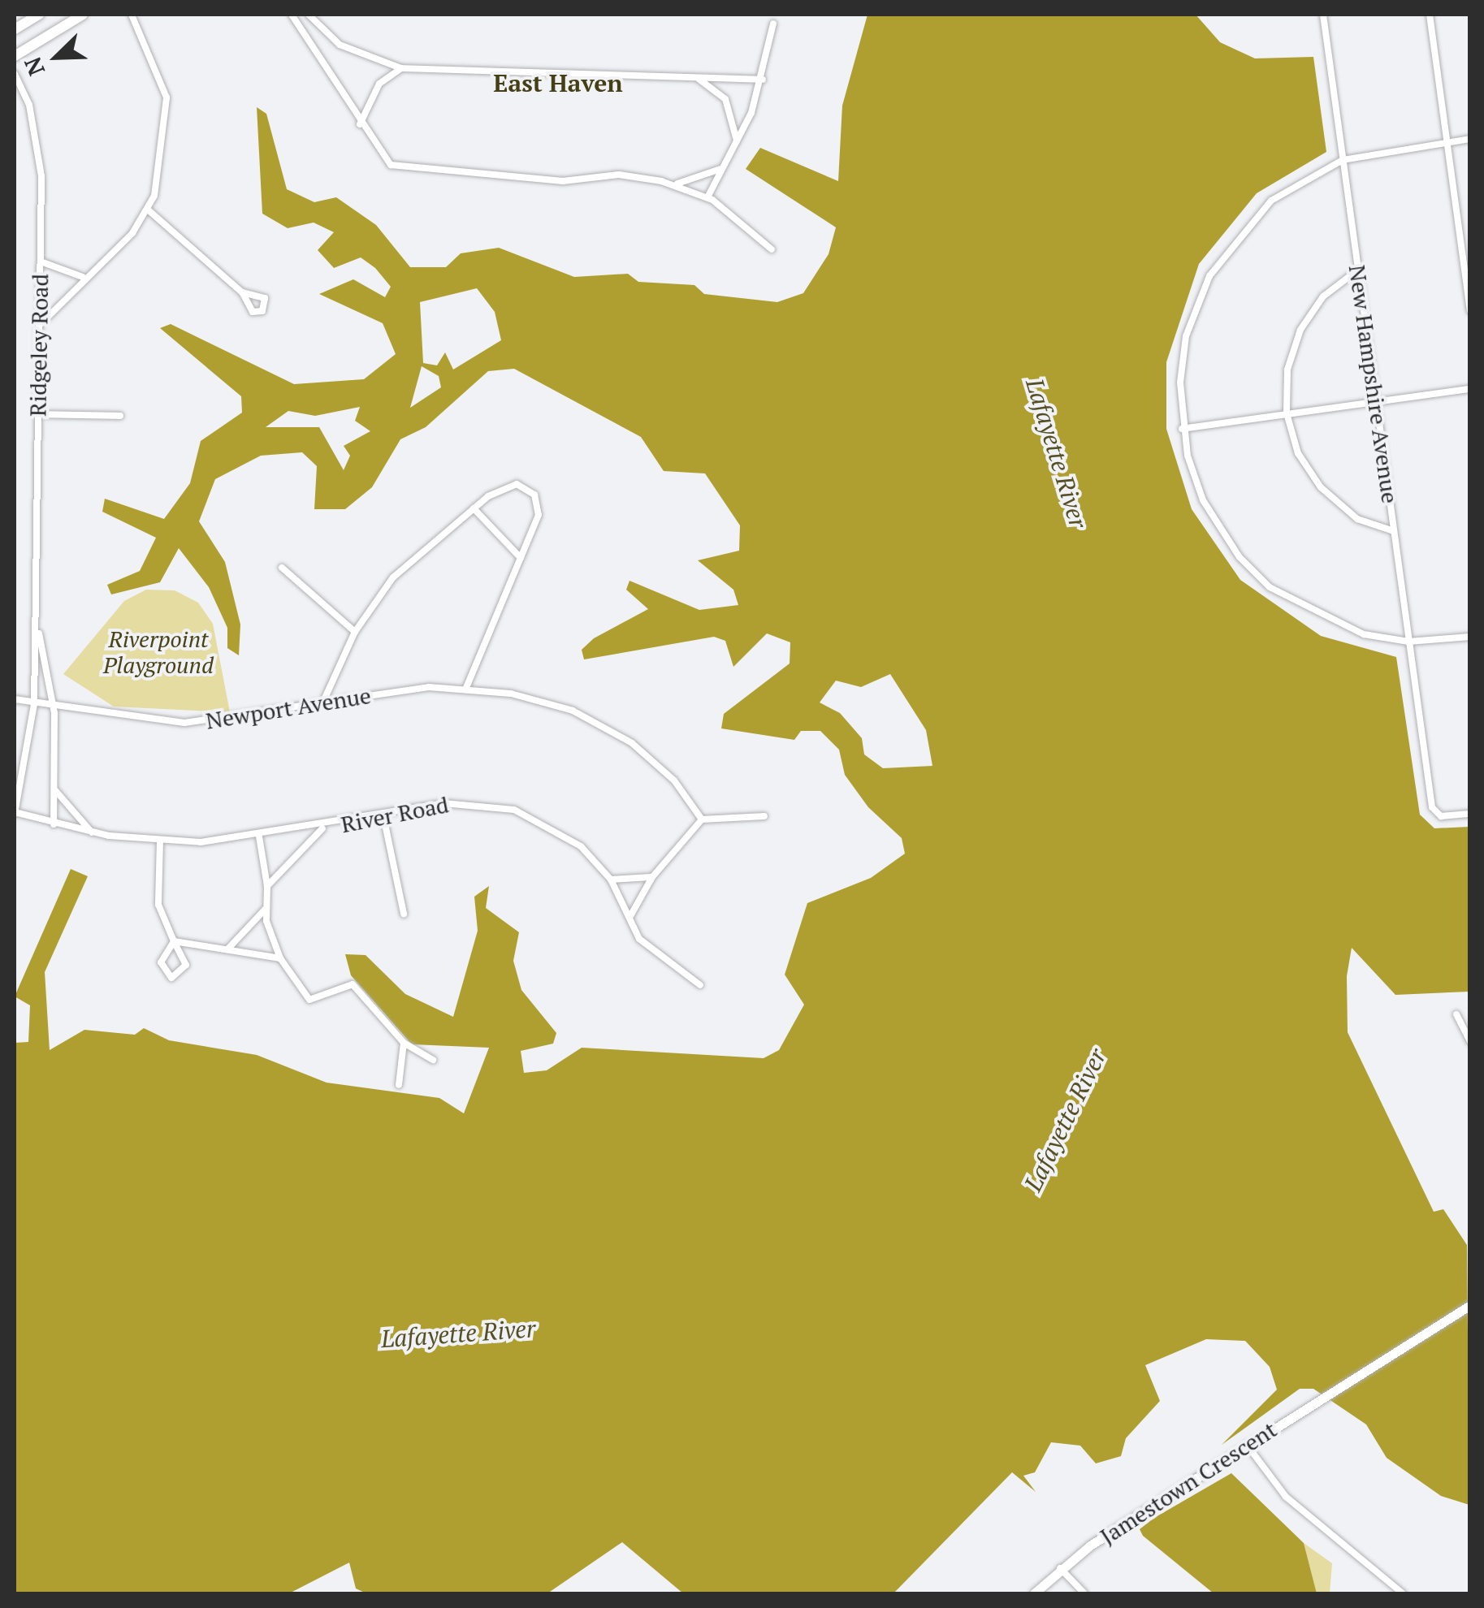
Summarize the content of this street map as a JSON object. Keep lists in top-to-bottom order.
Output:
{
  "streets": {
    "main road": ["Jamestown Crescent"],
    "street": [
      "Ridgeley Road",
      "New Hampshire Avenue",
      "Newport Avenue",
      "River Road"
    ]
  },
  "crossings": [
    ["Ridgeley Road", "Newport Avenue"],
    ["Ridgeley Road", "River Road"]
  ],
  "districts": ["East Haven"],
  "water": ["Lafayette River"],
  "parks": ["Riverpoint Playground"],
  "north": "bottom left"
}
